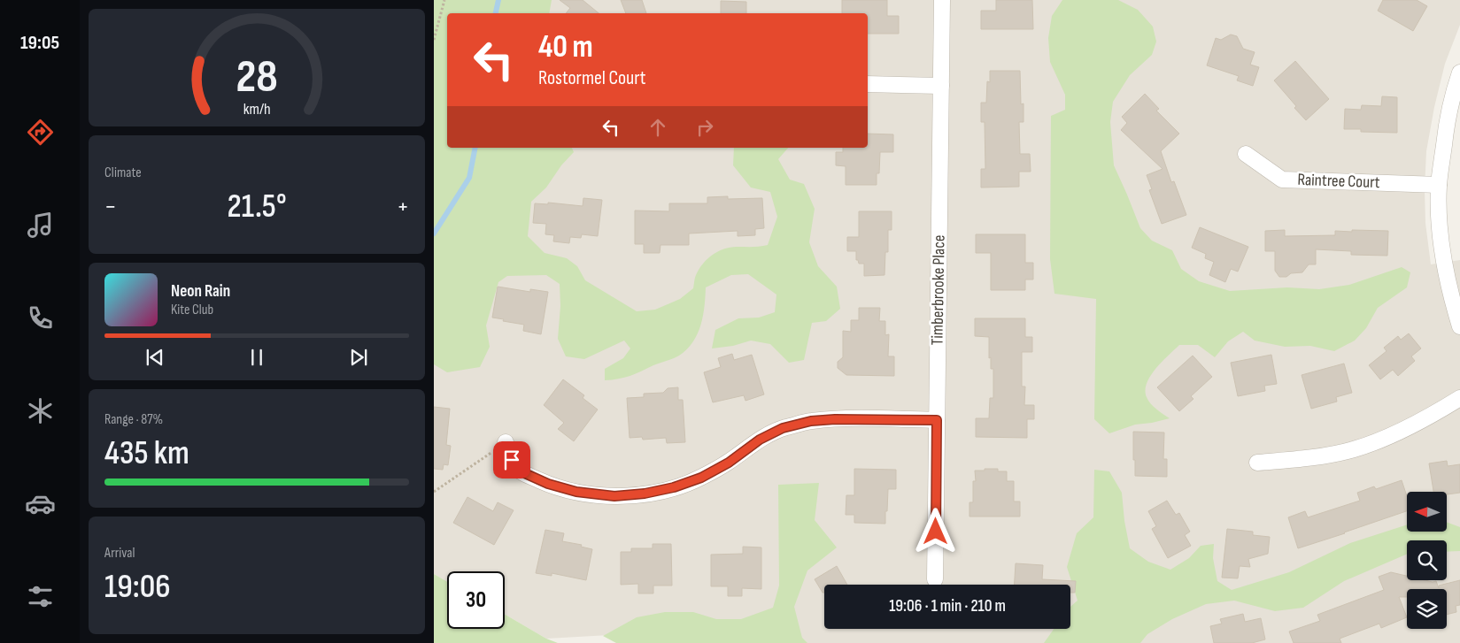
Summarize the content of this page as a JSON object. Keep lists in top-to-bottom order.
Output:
{
  "streets": {
    "street": ["Raintree Court", "Timberbrooke Place"]
  },
  "north": "left",
  "page": {
    "tabs": "19:05",
    "turn": ["40 m", "Rostormel Court"],
    "tile": [
      "Climate",
      ["Range · 87%", "435 km"],
      ["Arrival", "19:06"]
    ],
    "heat": ["−", "21.5°", "+"],
    "song": ["Neon Rain", "Kite Club"],
    "limit": "30",
    "trip": "19:06 · 1 min · 210 m",
    "gauge": ["28", "km/h"]
  }
}
